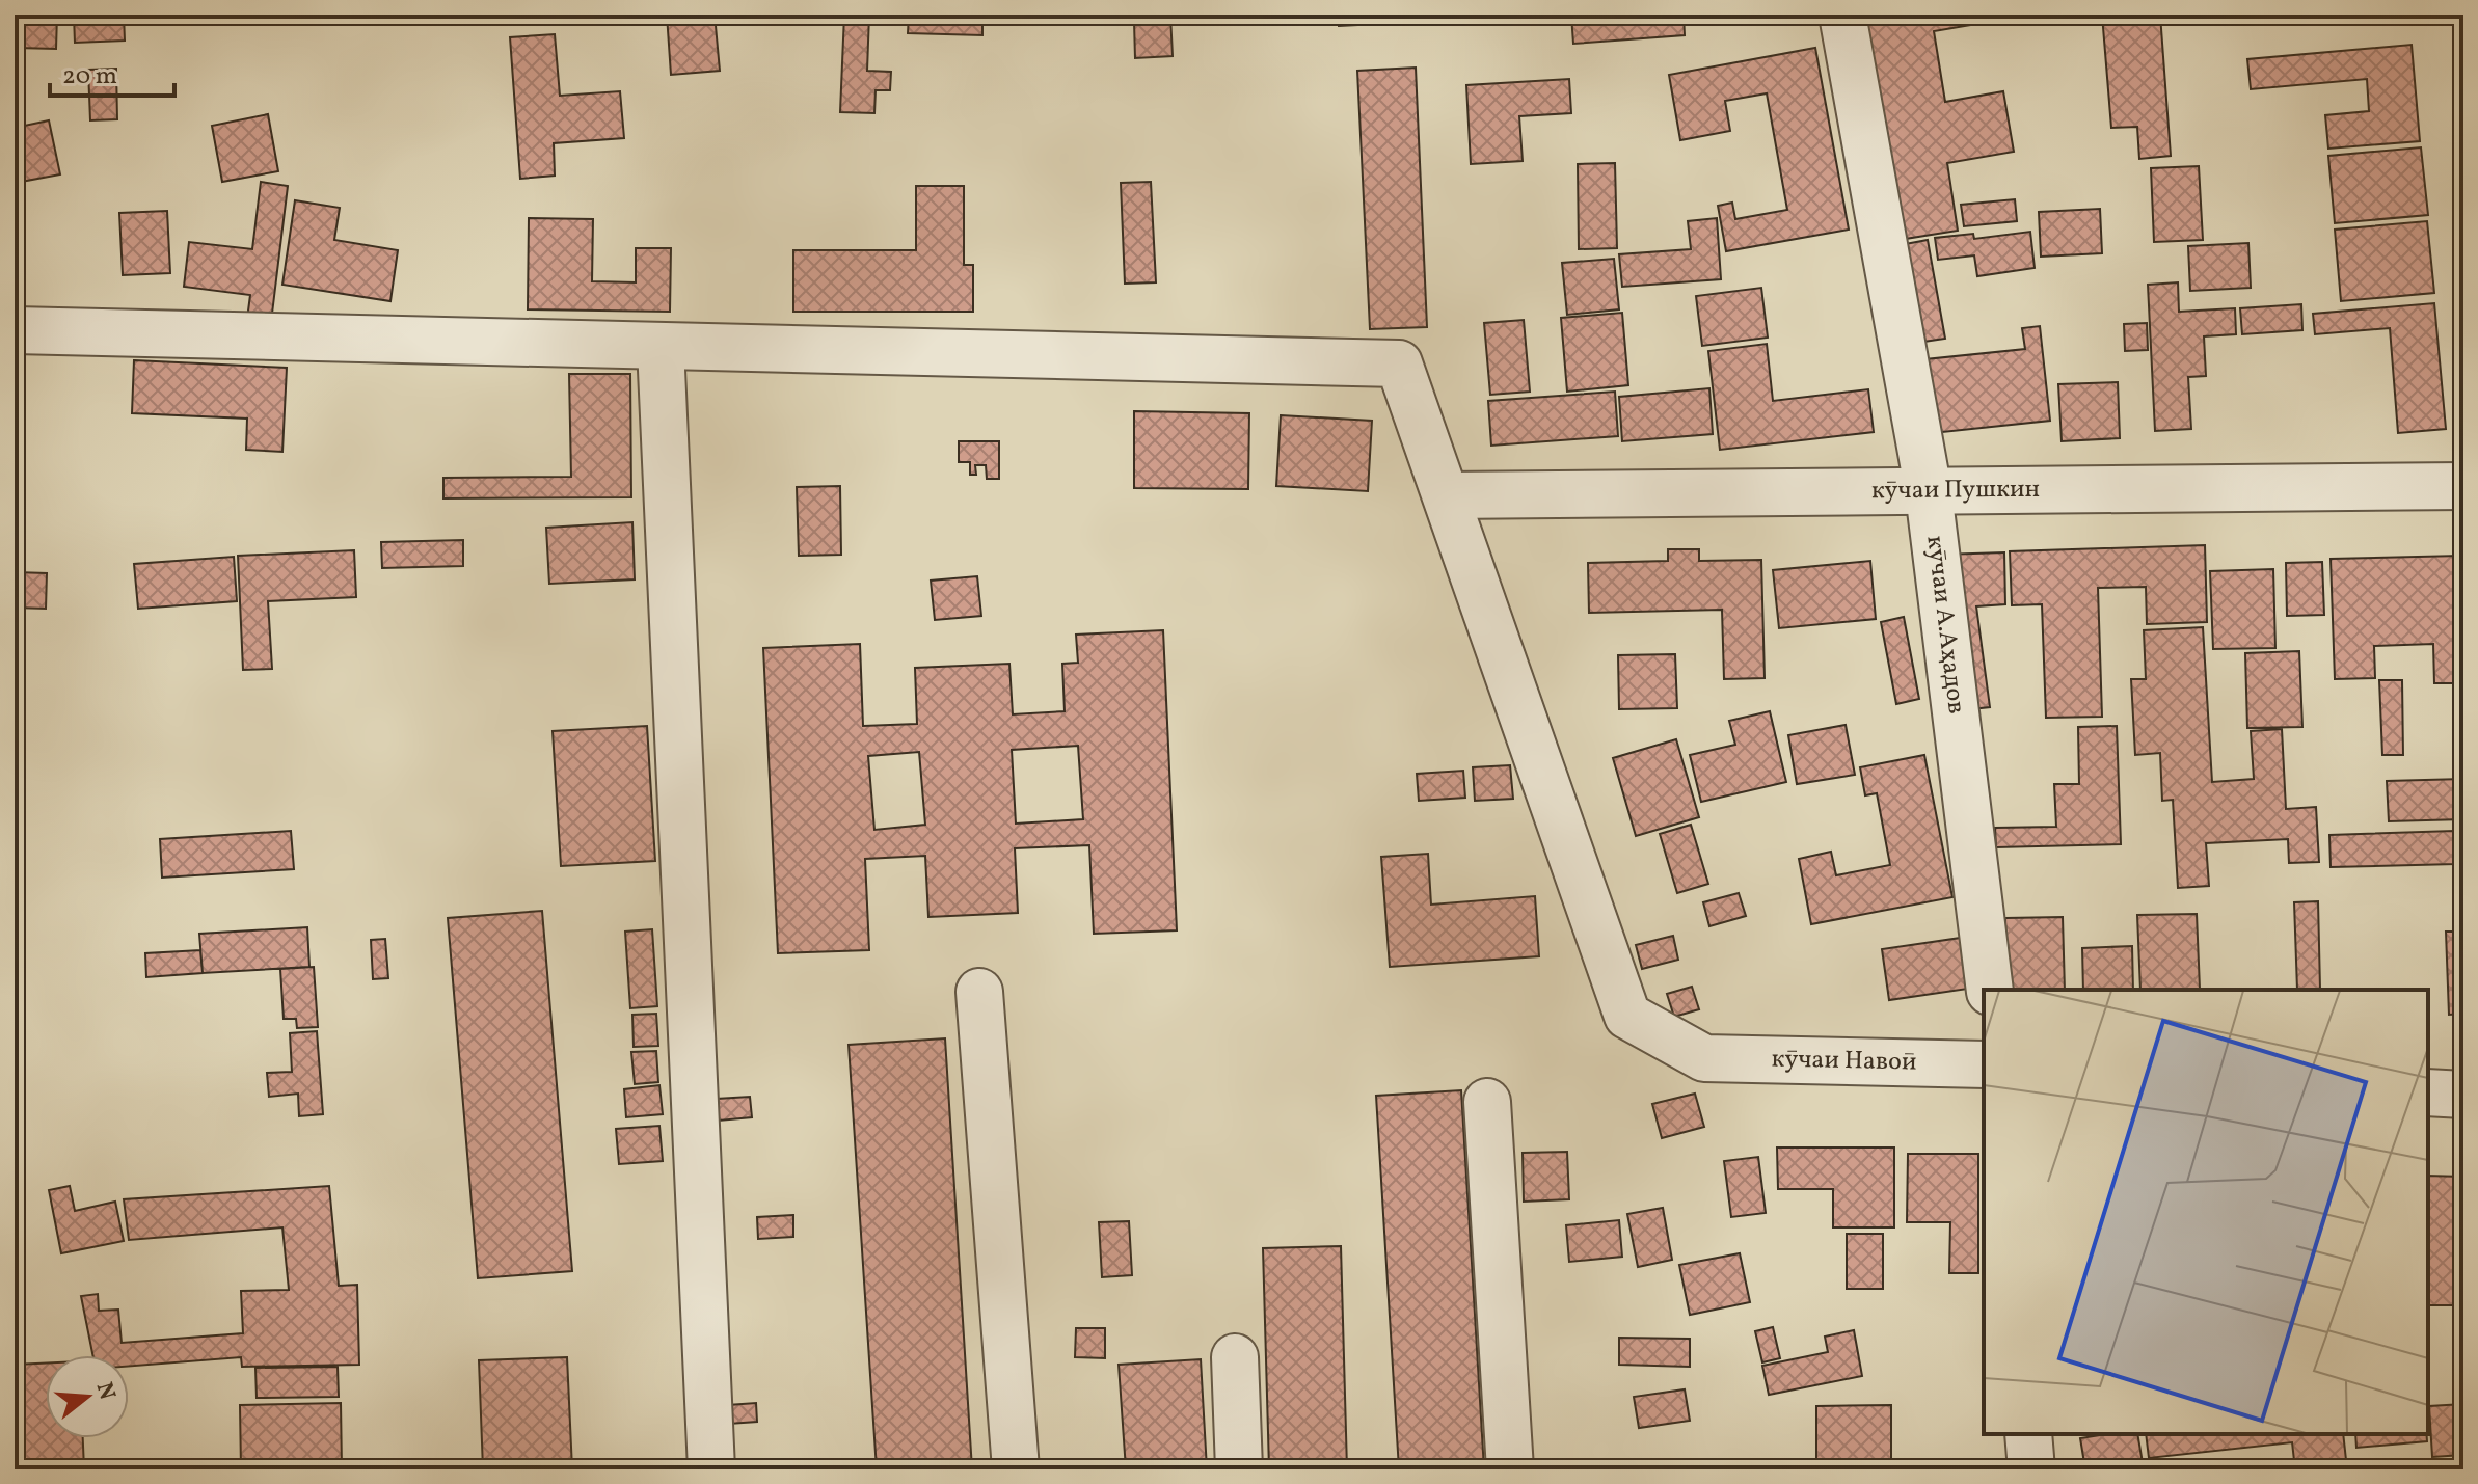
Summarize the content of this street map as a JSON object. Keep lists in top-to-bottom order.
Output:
{
  "streets": {
    "street": ["кӯчаи Пушкин", "кӯчаи А.Аҳадов", "кӯчаи Навоӣ"]
  },
  "crossings": [
    ["кӯчаи Пушкин", "кӯчаи А.Аҳадов"],
    ["кӯчаи Пушкин", "кӯчаи Навоӣ"]
  ],
  "scale_bar": "20 m",
  "north": "right"
}
